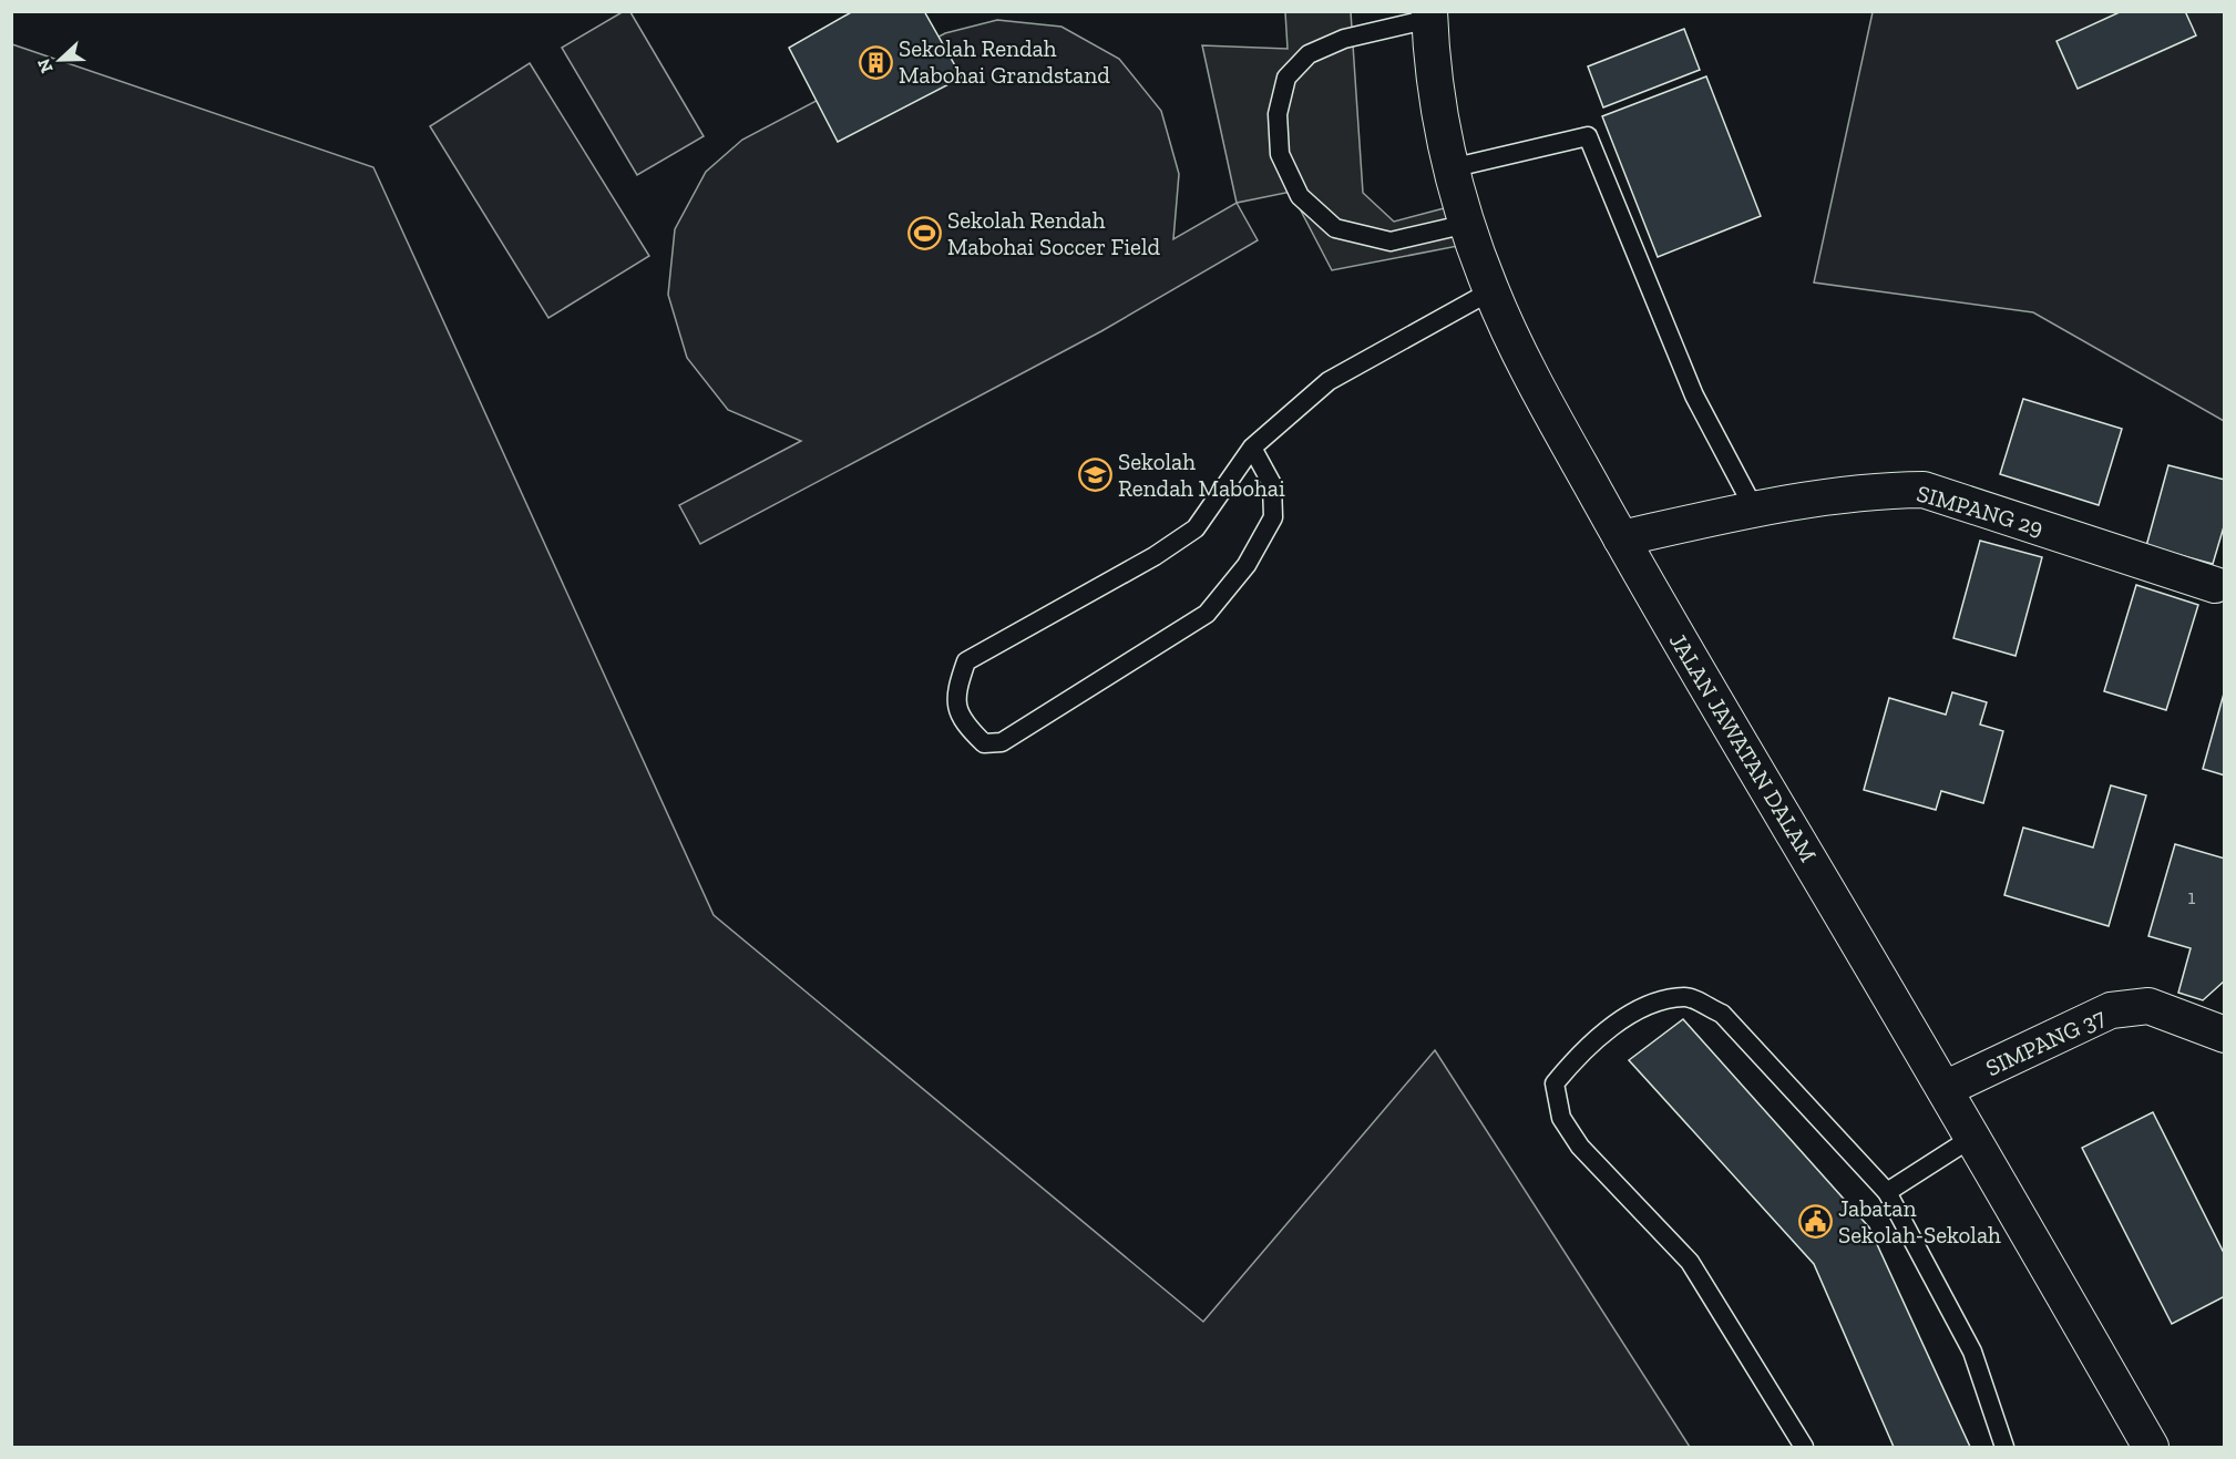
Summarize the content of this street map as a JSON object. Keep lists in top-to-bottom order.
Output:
{
  "streets": {
    "street": ["SIMPANG 29", "JALAN JAWATAN DALAM", "SIMPANG 37"]
  },
  "crossings": [
    ["SIMPANG 29", "JALAN JAWATAN DALAM"],
    ["JALAN JAWATAN DALAM", "SIMPANG 37"]
  ],
  "places": {
    "building": ["Sekolah Rendah Mabohai Grandstand"],
    "sports": ["Sekolah Rendah Mabohai Soccer Field"],
    "school or university": ["Sekolah Rendah Mabohai"],
    "public building": ["Jabatan Sekolah-Sekolah"]
  },
  "house_numbers": ["1"],
  "north": "left"
}
